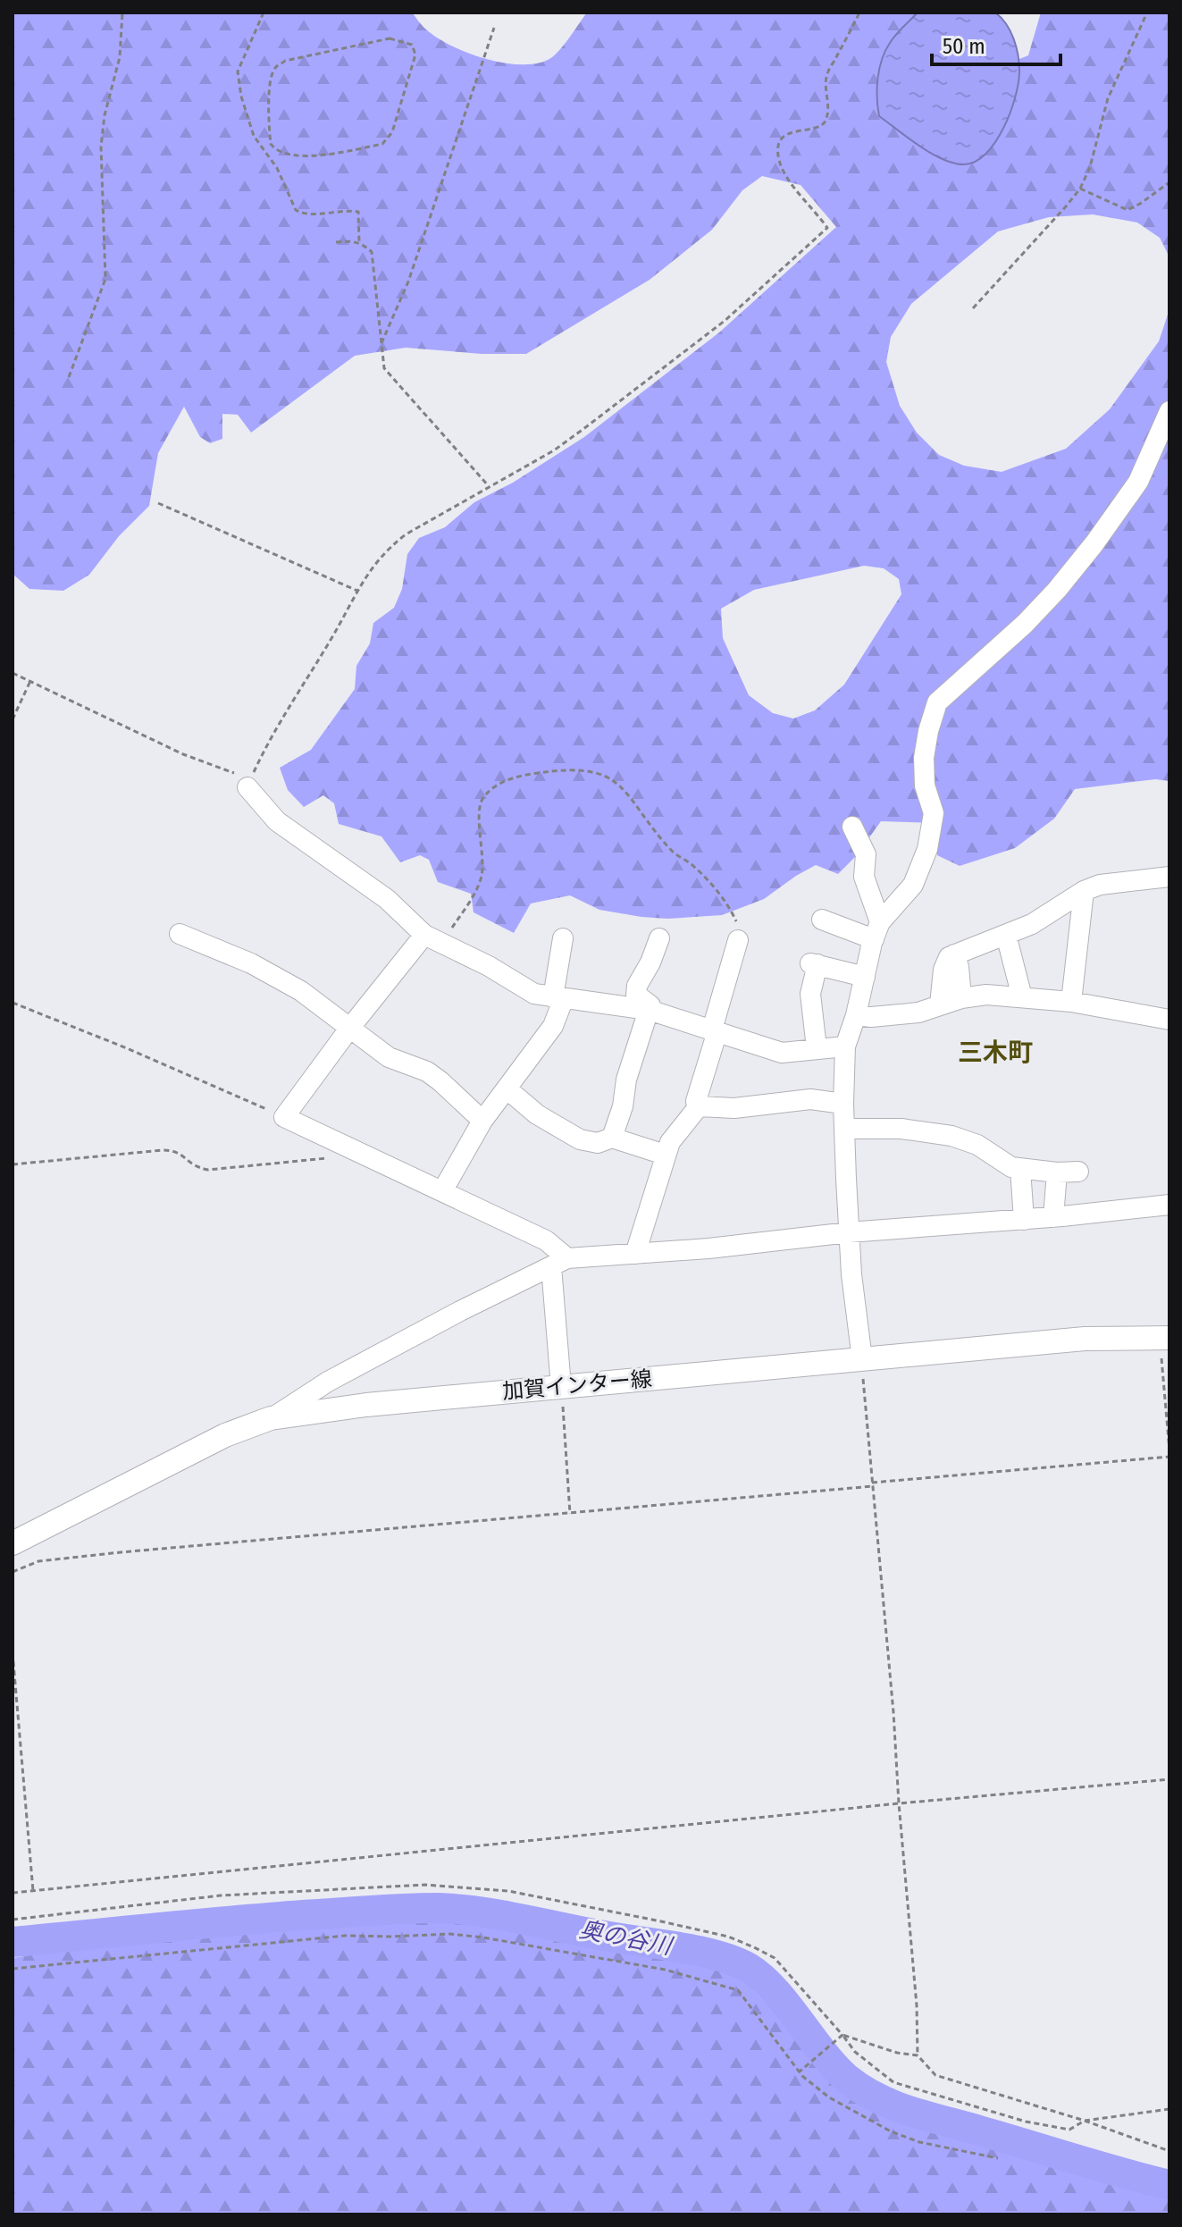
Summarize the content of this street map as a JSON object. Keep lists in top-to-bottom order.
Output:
{
  "streets": {
    "main road": ["加賀インター線"]
  },
  "districts": ["三木町"],
  "water": ["奥の谷川"],
  "scale_bar": "50 m"
}
